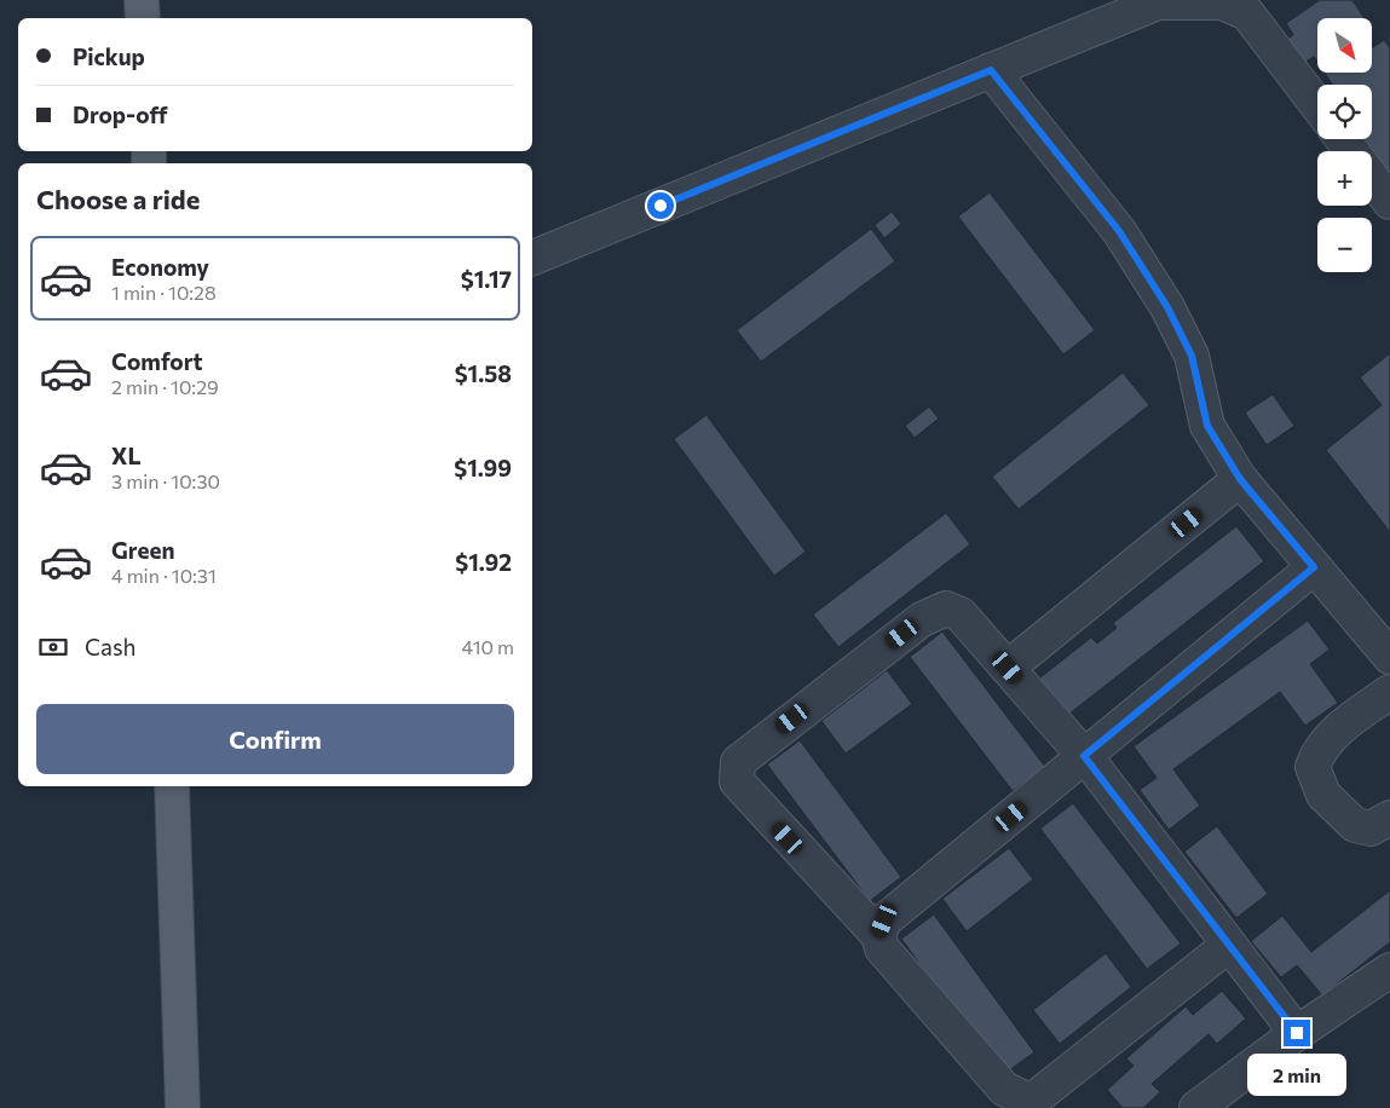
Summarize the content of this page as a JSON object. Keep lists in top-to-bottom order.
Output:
{
  "north": "bottom right",
  "page": {
    "map_buttons": ["+", "−"],
    "banner": ["Pickup", "Drop-off"],
    "heading": "Choose a ride",
    "list": [
      {
        "name": "Economy",
        "note": "1 min · 10:28",
        "value": "$1.17"
      },
      {
        "name": "Comfort",
        "note": "2 min · 10:29",
        "value": "$1.58"
      },
      {
        "name": "XL",
        "note": "3 min · 10:30",
        "value": "$1.99"
      },
      {
        "name": "Green",
        "note": "4 min · 10:31",
        "value": "$1.92"
      }
    ],
    "pay": ["Cash", "410 m"],
    "buttons": "Confirm",
    "bubble": "2 min"
  }
}
